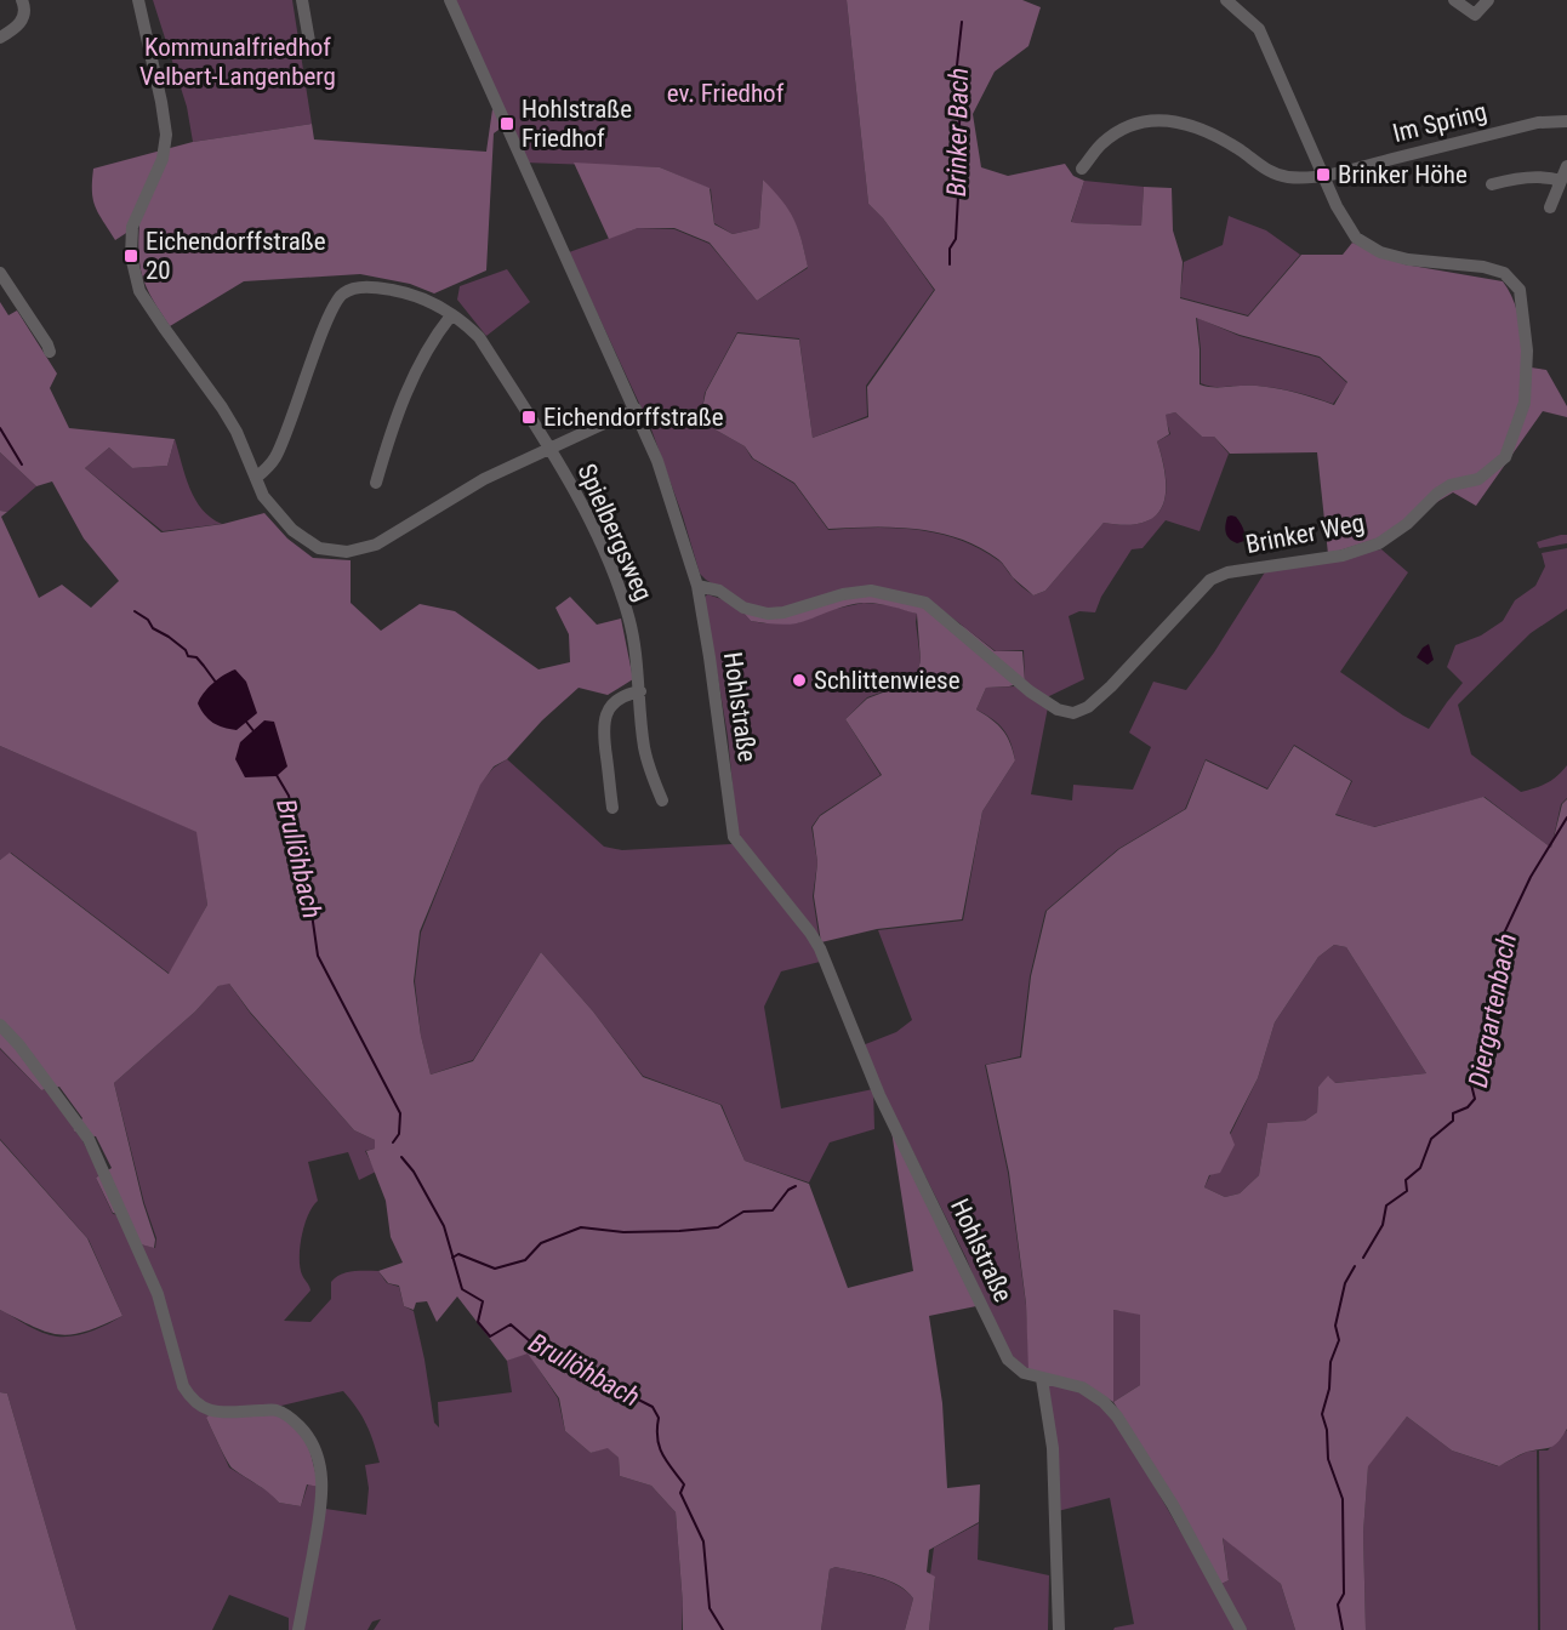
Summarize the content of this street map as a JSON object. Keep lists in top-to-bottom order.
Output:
{
  "streets": {
    "street": [
      "Im Spring",
      "Spielbergsweg",
      "Brinker Weg",
      "Hohlstraße"
    ]
  },
  "crossings": [
    ["Im Spring", "Brinker Weg"],
    ["Brinker Weg", "Hohlstraße"]
  ],
  "water": ["Brinker Bach", "Brullöhbach", "Diergartenbach"],
  "parks": ["Kommunalfriedhof Velbert-Langenberg", "ev. Friedhof"],
  "places": {
    "transit": [
      "Hohlstraße Friedhof",
      "Brinker Höhe",
      "Eichendorffstraße 20",
      "Eichendorffstraße"
    ],
    "other": ["Schlittenwiese"]
  }
}
